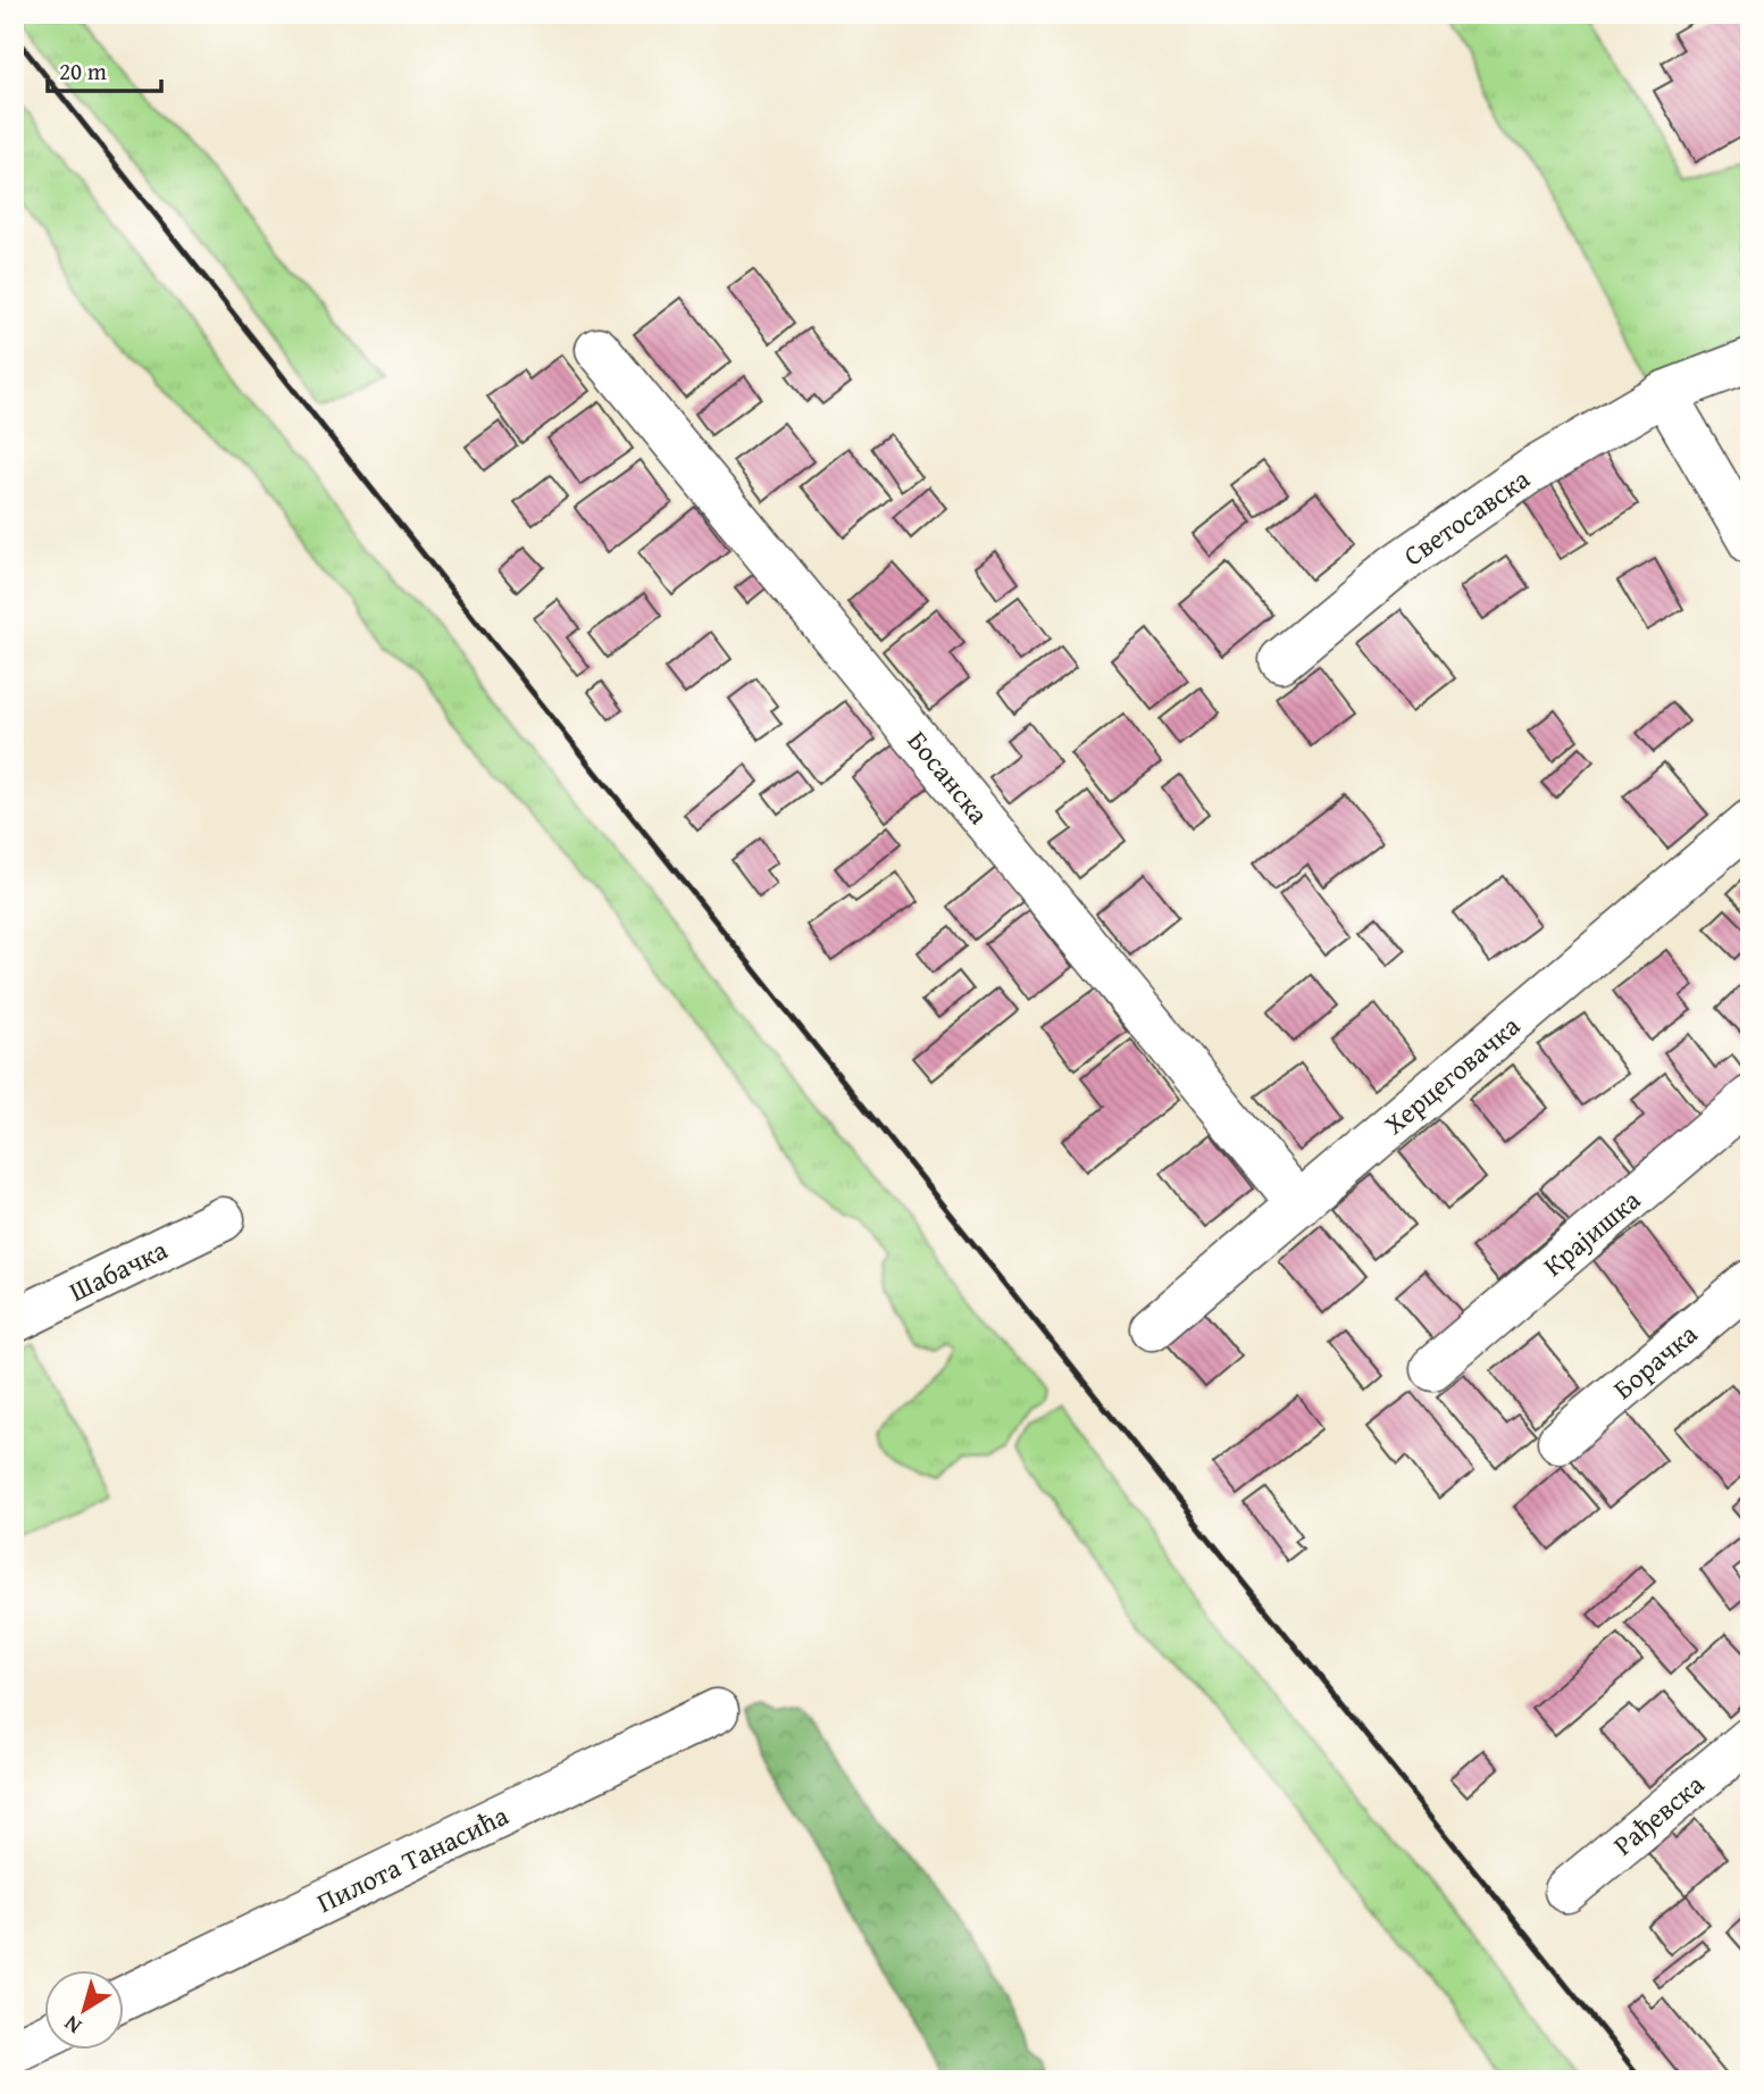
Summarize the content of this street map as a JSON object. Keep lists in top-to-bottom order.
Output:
{
  "streets": {
    "street": [
      "Светосавска",
      "Босанска",
      "Херцеговачка",
      "Крајишка",
      "Шабачка",
      "Борачка",
      "Рађевска",
      "Пилота Танасића"
    ]
  },
  "crossings": [
    ["Босанска", "Херцеговачка"]
  ],
  "scale_bar": "20 m",
  "north": "bottom left"
}
